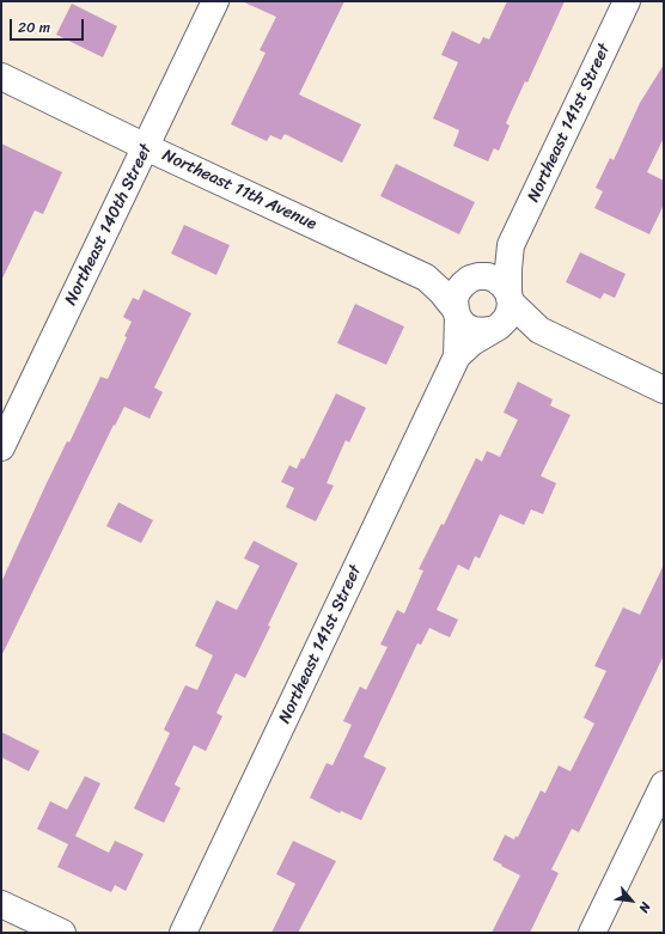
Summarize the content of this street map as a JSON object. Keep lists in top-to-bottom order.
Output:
{
  "streets": {
    "street": ["Northeast 141st Street", "Northeast 11th Avenue", "Northeast 140th Street"]
  },
  "crossings": [
    ["Northeast 141st Street", "Northeast 11th Avenue"],
    ["Northeast 11th Avenue", "Northeast 140th Street"]
  ],
  "scale_bar": "20 m",
  "north": "bottom right"
}
